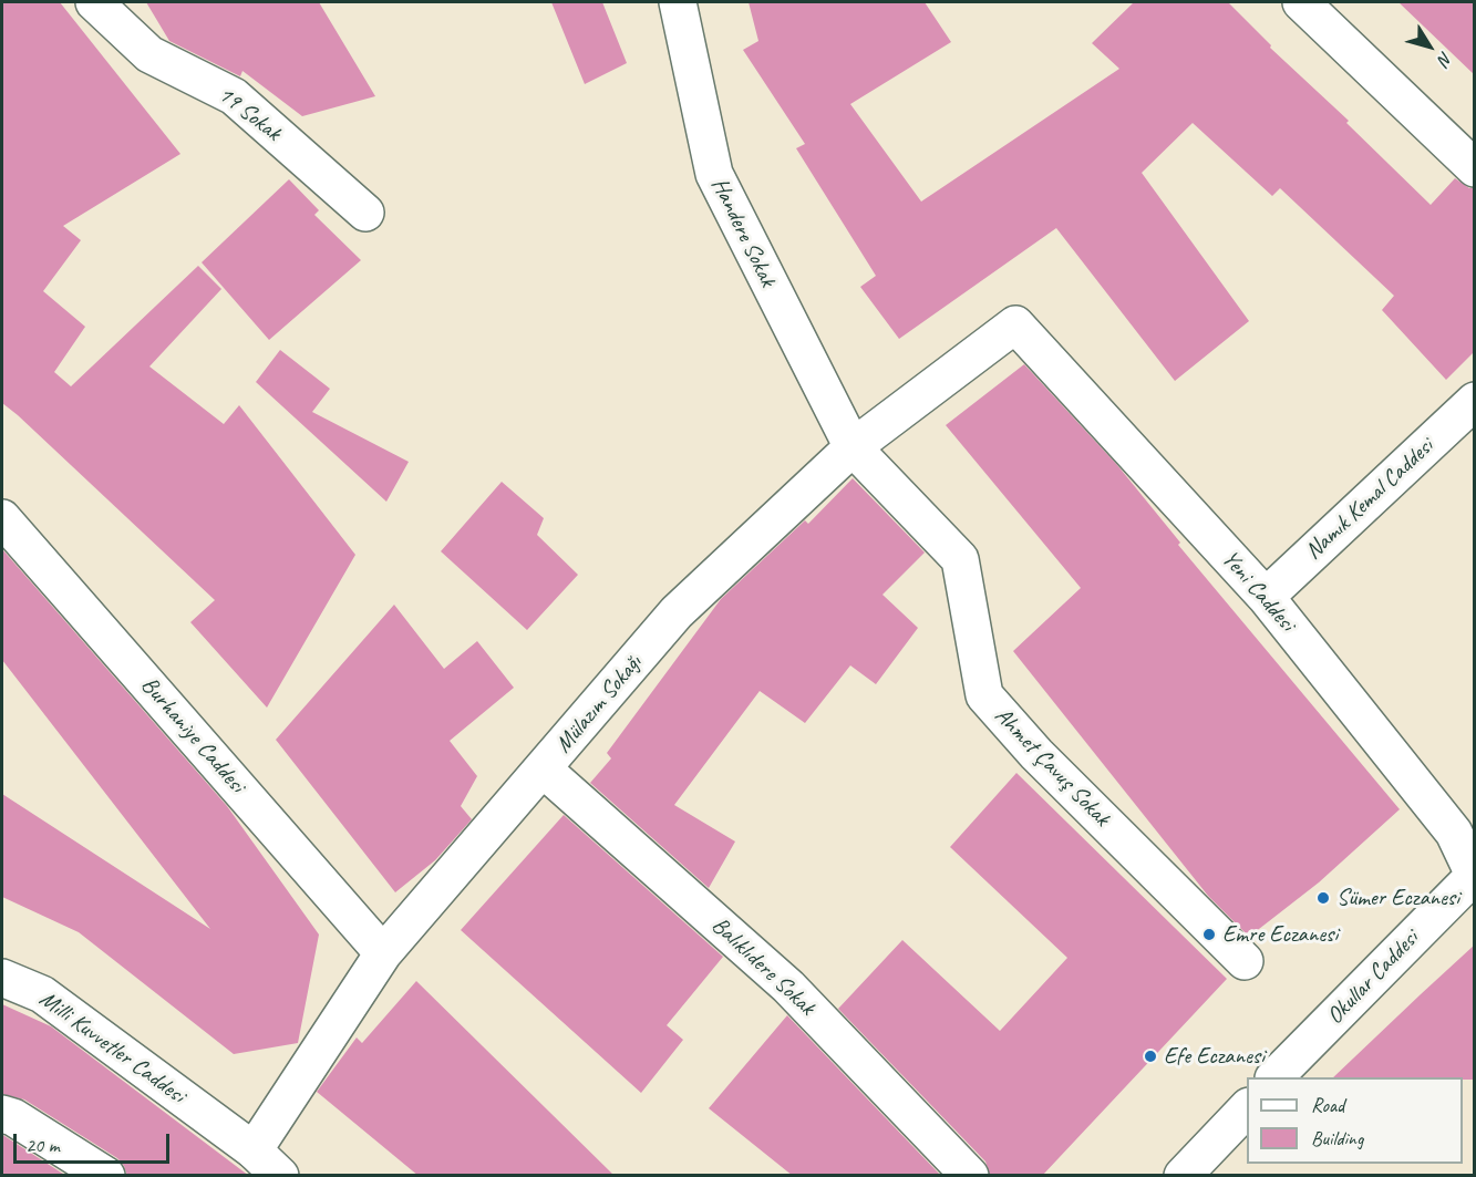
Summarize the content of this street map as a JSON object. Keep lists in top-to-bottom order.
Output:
{
  "streets": {
    "street": [
      "19 Sokak",
      "Handere Sokak",
      "Namık Kemal Caddesi",
      "Yeni Caddesi",
      "Mülazım Sokağı",
      "Burhaniye Caddesi",
      "Ahmet Çavuş Sokak",
      "Balıklıdere Sokak",
      "Okullar Caddesi",
      "Milli Kuvvetler Caddesi"
    ]
  },
  "crossings": [
    ["Handere Sokak", "Mülazım Sokağı"],
    ["Handere Sokak", "Ahmet Çavuş Sokak"],
    ["Namık Kemal Caddesi", "Yeni Caddesi"],
    ["Yeni Caddesi", "Mülazım Sokağı"],
    ["Yeni Caddesi", "Okullar Caddesi"],
    ["Mülazım Sokağı", "Burhaniye Caddesi"],
    ["Mülazım Sokağı", "Ahmet Çavuş Sokak"],
    ["Mülazım Sokağı", "Balıklıdere Sokak"],
    ["Mülazım Sokağı", "Milli Kuvvetler Caddesi"]
  ],
  "places": ["Sümer Eczanesi", "Emre Eczanesi", "Efe Eczanesi"],
  "legend": ["Road", "Building"],
  "scale_bar": "20 m",
  "north": "bottom right"
}
